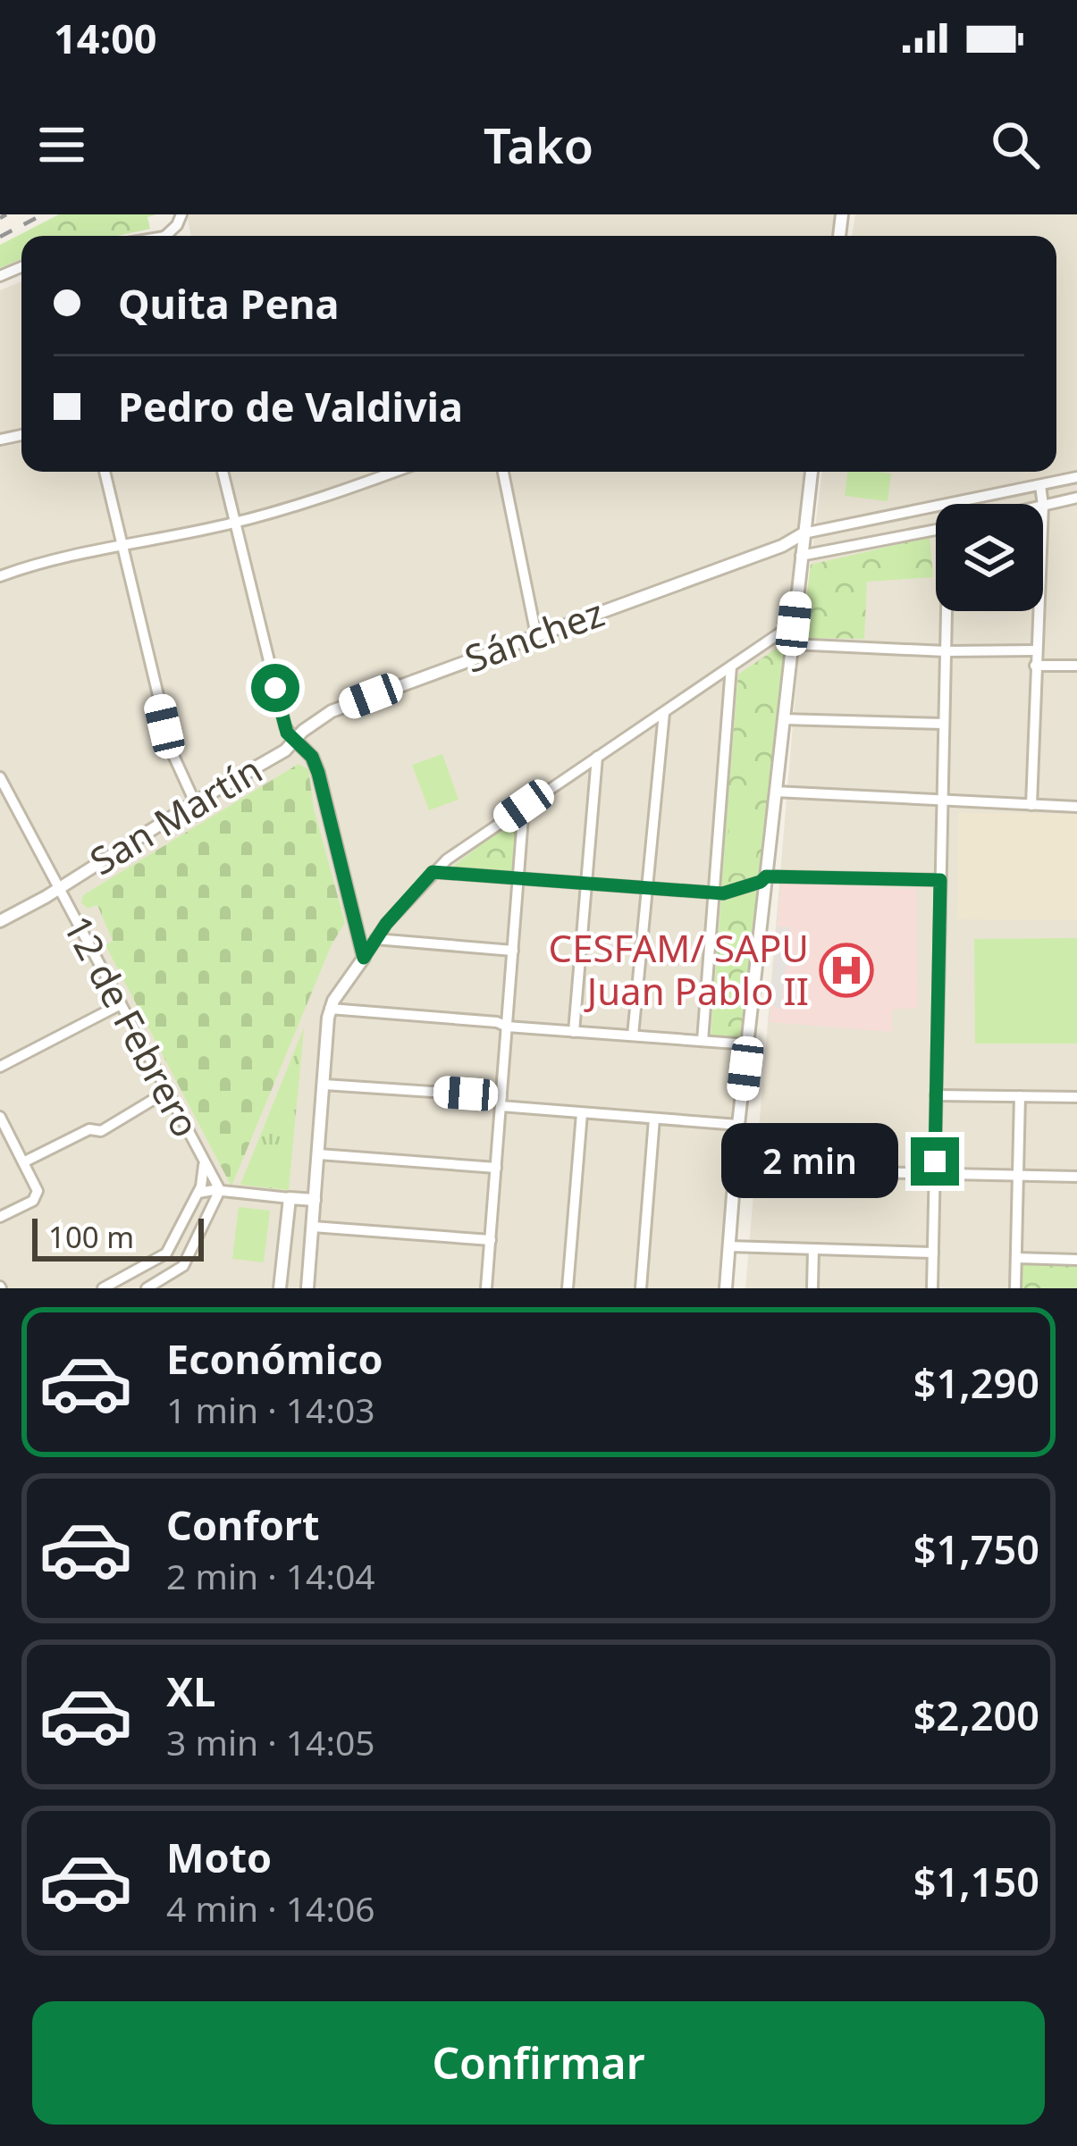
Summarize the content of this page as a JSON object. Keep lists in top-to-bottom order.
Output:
{
  "streets": {
    "street": ["Sánchez", "San Martín", "12 de Febrero"]
  },
  "crossings": [
    ["Sánchez", "San Martín"],
    ["San Martín", "12 de Febrero"]
  ],
  "places": {
    "hospital": ["CESFAM/ SAPU Juan Pablo II"]
  },
  "scale_bar": "100 m",
  "page": {
    "status": "14:00",
    "header": "Tako",
    "banner": ["Quita Pena", "Pedro de Valdivia"],
    "bubble": "2 min",
    "scale": "100 m",
    "list": [
      {
        "name": "Económico",
        "note": "1 min · 14:03",
        "value": "$1,290"
      },
      {
        "name": "Confort",
        "note": "2 min · 14:04",
        "value": "$1,750"
      },
      {
        "name": "XL",
        "note": "3 min · 14:05",
        "value": "$2,200"
      },
      {
        "name": "Moto",
        "note": "4 min · 14:06",
        "value": "$1,150"
      }
    ],
    "buttons": "Confirmar"
  }
}
